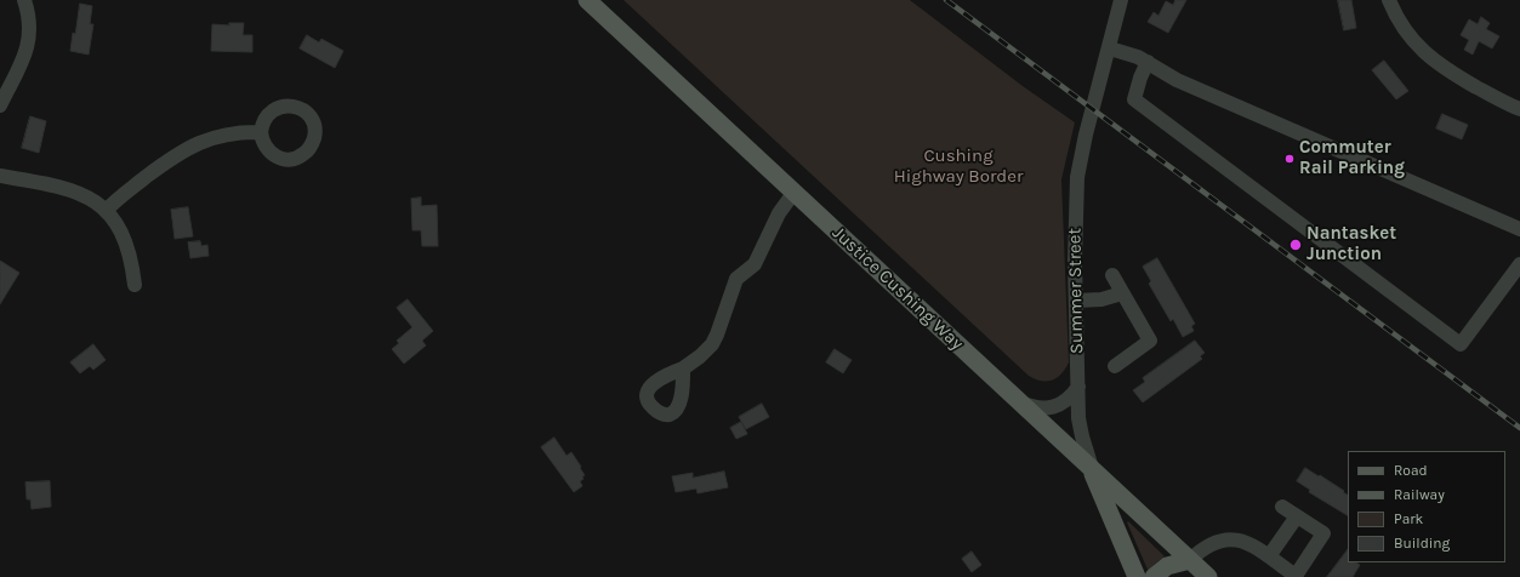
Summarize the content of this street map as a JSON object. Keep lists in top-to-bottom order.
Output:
{
  "streets": {
    "main road": ["Justice Cushing Way", "Summer Street"]
  },
  "crossings": [
    ["Justice Cushing Way", "Summer Street"]
  ],
  "parks": ["Cushing Highway Border"],
  "places": ["Commuter Rail Parking", "Nantasket Junction"],
  "legend": [
    "Road",
    "Railway",
    "Park",
    "Building"
  ]
}
